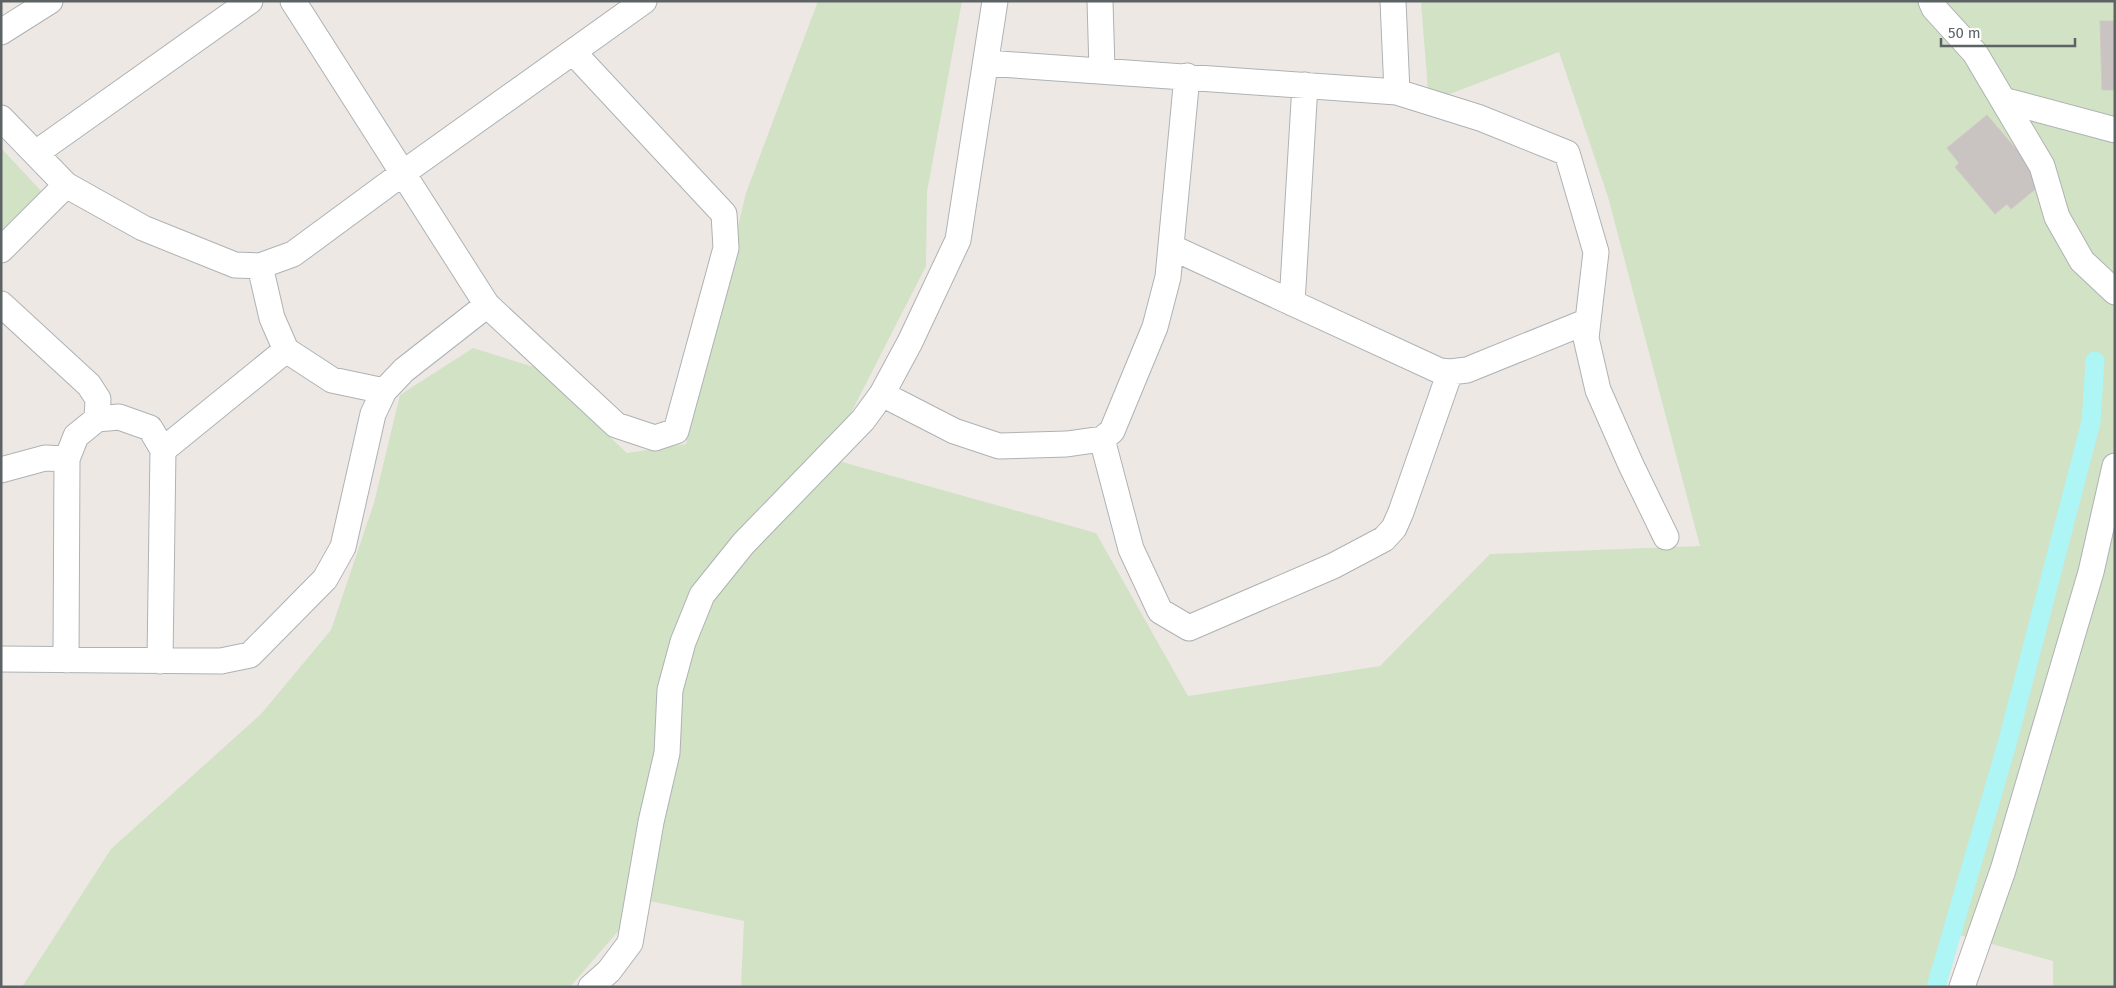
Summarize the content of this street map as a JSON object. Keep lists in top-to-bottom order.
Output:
{
  "scale_bar": "50 m"
}
